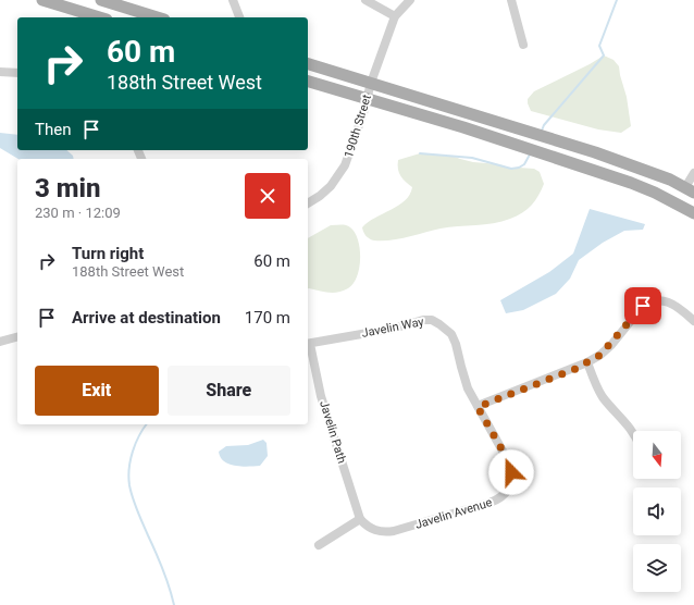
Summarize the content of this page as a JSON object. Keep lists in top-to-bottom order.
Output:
{
  "streets": {
    "street": [
      "190th Street",
      "Javelin Way",
      "Javelin Path",
      "Javelin Avenue"
    ]
  },
  "crossings": [
    ["Javelin Way", "Javelin Path"],
    ["Javelin Way", "Javelin Avenue"],
    ["Javelin Path", "Javelin Avenue"]
  ],
  "north": "bottom",
  "page": {
    "turn": ["60 m", "188th Street West"],
    "then": "Then",
    "heading": ["3 min", "230 m · 12:09"],
    "list": [
      {
        "name": "Turn right",
        "note": "188th Street West",
        "value": "60 m"
      },
      {
        "name": "Arrive at destination",
        "value": "170 m"
      }
    ],
    "buttons": ["Exit", "Share"]
  }
}
